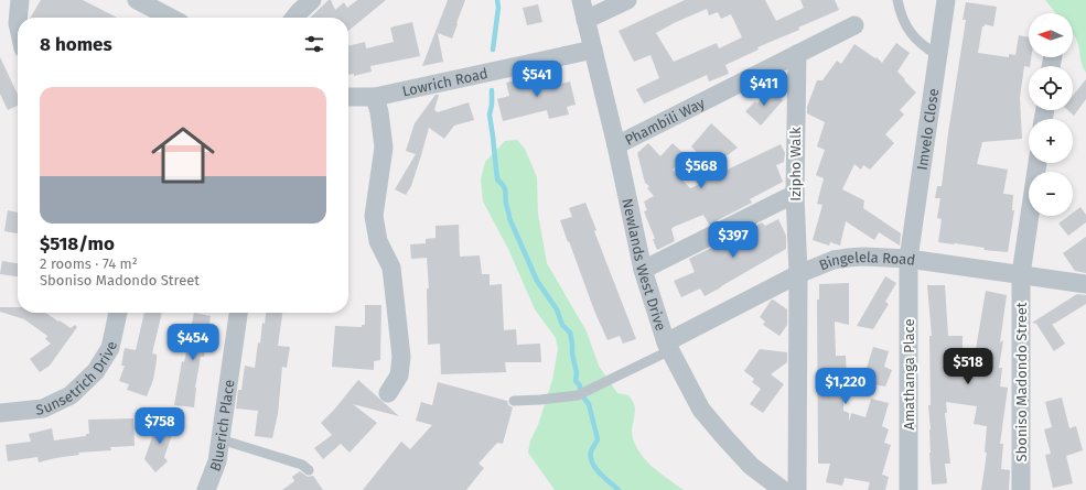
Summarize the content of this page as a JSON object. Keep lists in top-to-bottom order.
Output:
{
  "streets": {
    "street": [
      "Lowrich Road",
      "Phambili Way",
      "Imvelo Close",
      "Izipho Walk",
      "Newlands West Drive",
      "Bingelela Road",
      "Sunsetrich Drive",
      "Amathanga Place",
      "Sboniso Madondo Street",
      "Bluerich Place"
    ]
  },
  "crossings": [
    ["Lowrich Road", "Newlands West Drive"],
    ["Phambili Way", "Izipho Walk"],
    ["Phambili Way", "Newlands West Drive"],
    ["Imvelo Close", "Bingelela Road"],
    ["Imvelo Close", "Amathanga Place"],
    ["Izipho Walk", "Bingelela Road"],
    ["Newlands West Drive", "Bingelela Road"],
    ["Bingelela Road", "Amathanga Place"],
    ["Bingelela Road", "Sboniso Madondo Street"]
  ],
  "north": "left",
  "page": {
    "map_buttons": ["+", "−"],
    "heading": "8 homes",
    "price": [
      "$541",
      "$411",
      "$568",
      "$397",
      "$454",
      "$518",
      "$1,220",
      "$758"
    ],
    "list": [
      {
        "name": "$518/mo",
        "note": "2 rooms · 74 m² · Sboniso Madondo Street"
      }
    ]
  }
}
